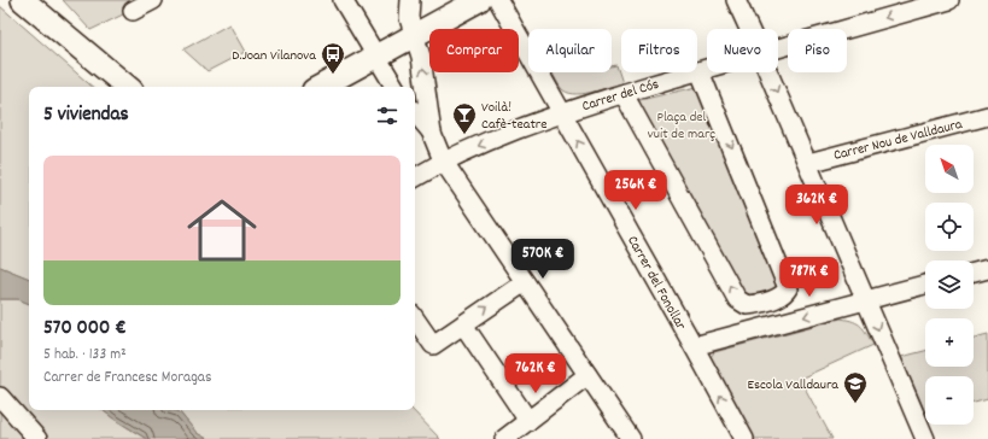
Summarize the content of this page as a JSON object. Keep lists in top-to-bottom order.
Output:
{
  "streets": {
    "street": ["Carrer del Cós", "Carrer Nou de Valldaura", "Carrer del Fonollar"]
  },
  "crossings": [
    ["Carrer del Cós", "Carrer del Fonollar"]
  ],
  "one_way": ["Carrer del Cós"],
  "parks": ["Plaça del vuit de març"],
  "places": {
    "bus stop": ["D.Joan Vilanova"],
    "bar": ["Voilà! Cafè-teatre"],
    "school or university": ["Escola Valldaura"]
  },
  "north": "top left",
  "page": {
    "chip": [
      "Comprar",
      "Alquilar",
      "Filtros",
      "Nuevo",
      "Piso"
    ],
    "heading": "5 viviendas",
    "map_buttons": ["+", "−"],
    "list": [
      {
        "name": "570 000 €",
        "note": "5 hab. · 133 m² · Carrer de Francesc Moragas"
      }
    ],
    "price": [
      "256K €",
      "362K €",
      "570K €",
      "787K €",
      "762K €"
    ]
  }
}
